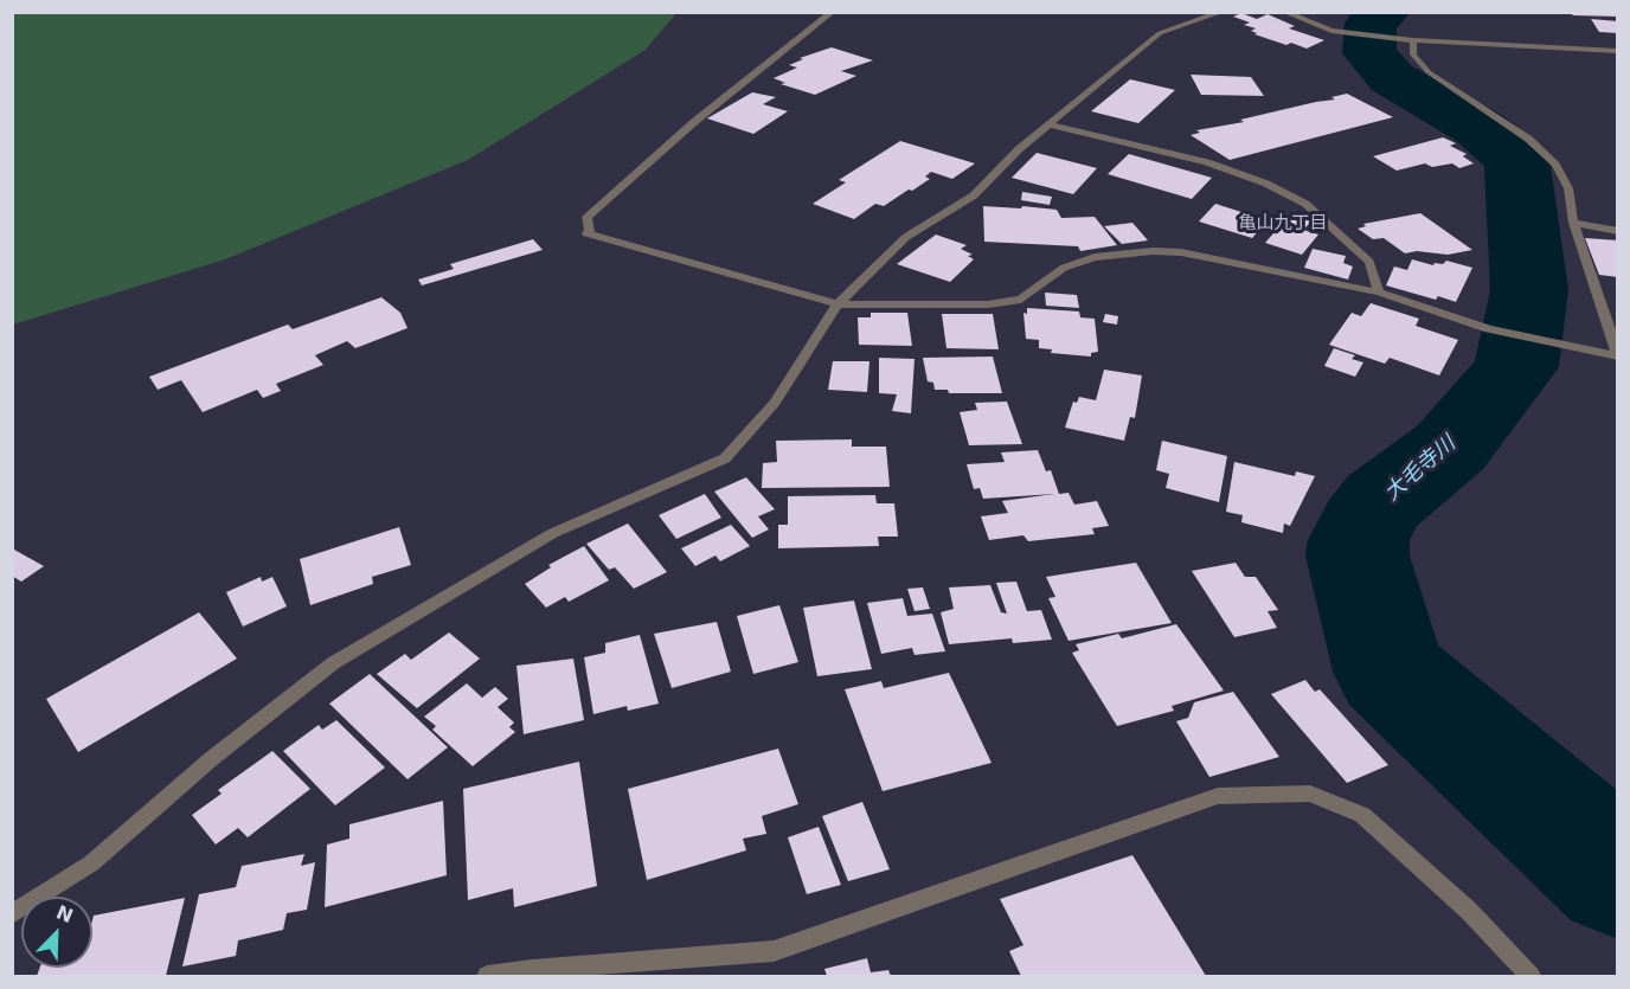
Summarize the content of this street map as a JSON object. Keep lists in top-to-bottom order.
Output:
{
  "districts": ["亀山九丁目"],
  "water": ["大毛寺川"],
  "north": "top right"
}
